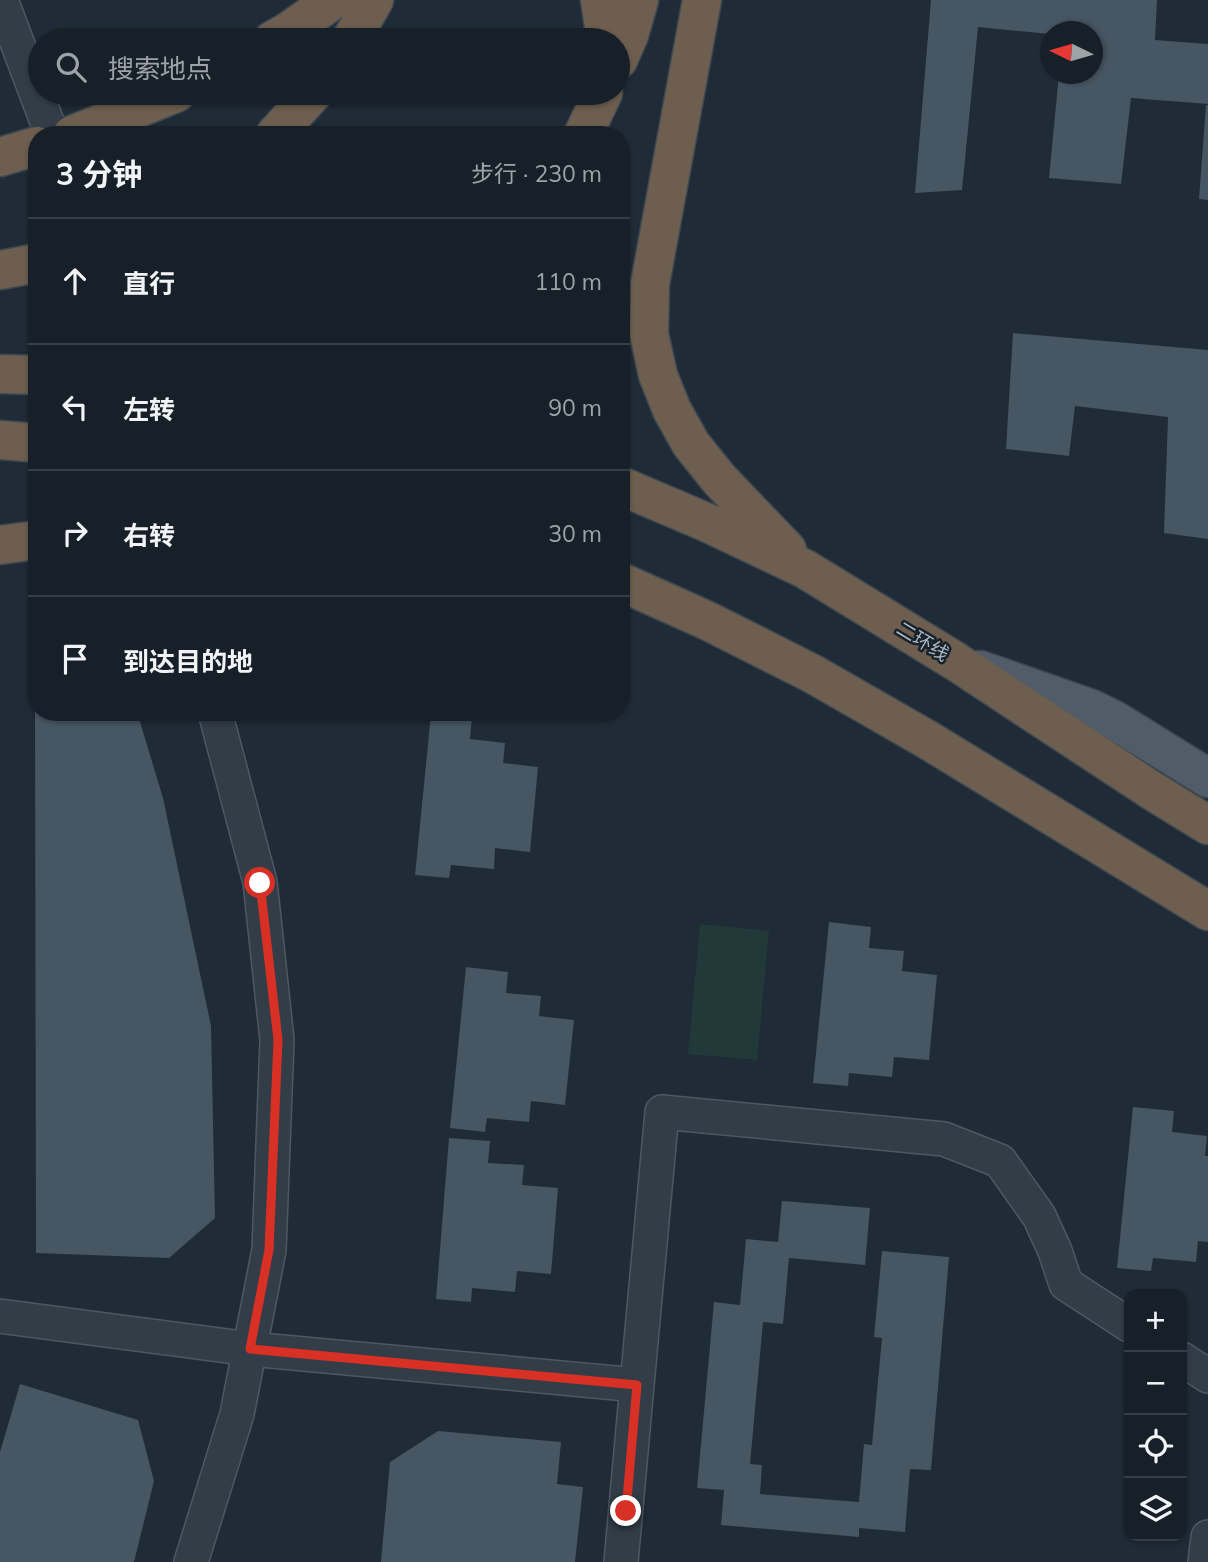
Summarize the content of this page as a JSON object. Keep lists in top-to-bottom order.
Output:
{
  "streets": {
    "highway": ["二环线"]
  },
  "north": "left",
  "page": {
    "search": "搜索地点",
    "heading": ["3 分钟", "步行 · 230 m"],
    "list": [
      ["直行", "110 m"],
      ["左转", "90 m"],
      ["右转", "30 m"],
      "到达目的地"
    ],
    "map_buttons": ["+", "−"]
  }
}
